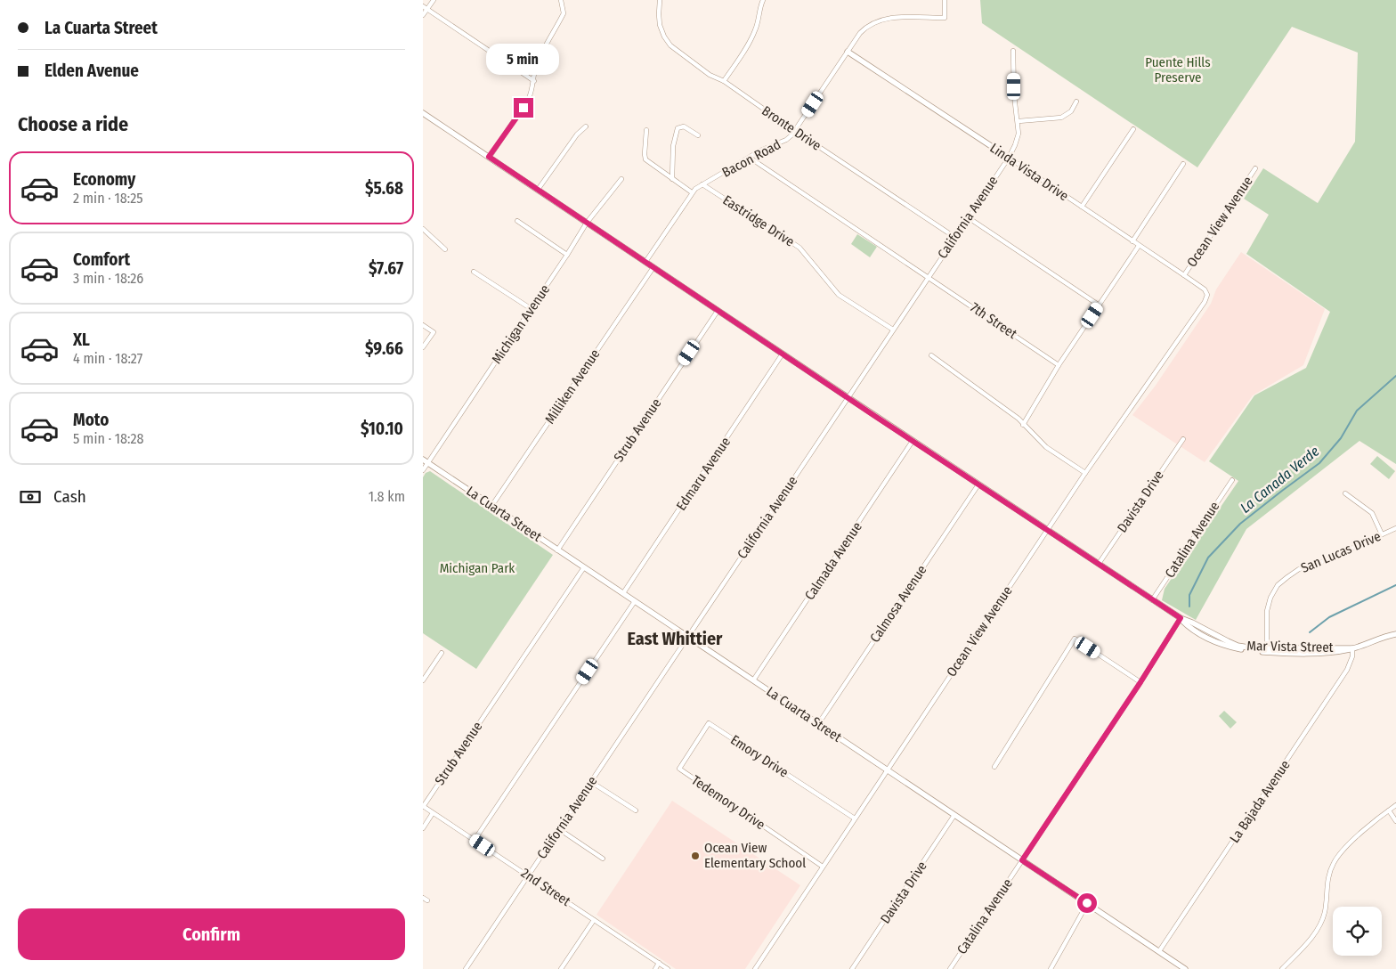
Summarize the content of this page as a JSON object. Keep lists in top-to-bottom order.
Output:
{
  "streets": {
    "street": [
      "Bronte Drive",
      "Bacon Road",
      "Linda Vista Drive",
      "California Avenue",
      "Eastridge Drive",
      "Ocean View Avenue",
      "7th Street",
      "Michigan Avenue",
      "Milliken Avenue",
      "Strub Avenue",
      "Edmaru Avenue",
      "Davista Drive",
      "La Cuarta Street",
      "Catalina Avenue",
      "San Lucas Drive",
      "Calmada Avenue",
      "Calmosa Avenue",
      "Mar Vista Street",
      "Emory Drive",
      "La Bajada Avenue",
      "Tedemory Drive",
      "2nd Street"
    ]
  },
  "crossings": [
    ["Bronte Drive", "Bacon Road"],
    ["Bronte Drive", "California Avenue"],
    ["Bacon Road", "Linda Vista Drive"],
    ["Bacon Road", "Eastridge Drive"],
    ["Bacon Road", "7th Street"],
    ["Bacon Road", "Mar Vista Street"],
    ["Linda Vista Drive", "California Avenue"],
    ["Linda Vista Drive", "Ocean View Avenue"],
    ["California Avenue", "Eastridge Drive"],
    ["California Avenue", "7th Street"],
    ["California Avenue", "La Cuarta Street"],
    ["California Avenue", "Mar Vista Street"],
    ["California Avenue", "2nd Street"],
    ["Ocean View Avenue", "La Cuarta Street"],
    ["Ocean View Avenue", "Mar Vista Street"],
    ["Ocean View Avenue", "Emory Drive"],
    ["Ocean View Avenue", "Tedemory Drive"],
    ["Michigan Avenue", "La Cuarta Street"],
    ["Michigan Avenue", "Mar Vista Street"],
    ["Milliken Avenue", "La Cuarta Street"],
    ["Milliken Avenue", "Mar Vista Street"],
    ["Strub Avenue", "La Cuarta Street"],
    ["Strub Avenue", "Mar Vista Street"],
    ["Strub Avenue", "2nd Street"],
    ["Edmaru Avenue", "La Cuarta Street"],
    ["Edmaru Avenue", "Mar Vista Street"],
    ["Davista Drive", "La Cuarta Street"],
    ["Davista Drive", "Mar Vista Street"],
    ["La Cuarta Street", "Catalina Avenue"],
    ["La Cuarta Street", "Calmada Avenue"],
    ["La Cuarta Street", "Calmosa Avenue"],
    ["La Cuarta Street", "La Bajada Avenue"],
    ["Catalina Avenue", "Mar Vista Street"],
    ["San Lucas Drive", "Mar Vista Street"],
    ["Calmada Avenue", "Mar Vista Street"],
    ["Calmosa Avenue", "Mar Vista Street"],
    ["Mar Vista Street", "La Bajada Avenue"],
    ["Emory Drive", "Tedemory Drive"]
  ],
  "districts": ["East Whittier"],
  "water": ["La Canada Verde"],
  "parks": ["Puente Hills Preserve", "Michigan Park"],
  "places": ["Ocean View Elementary School"],
  "page": {
    "banner": ["La Cuarta Street", "Elden Avenue"],
    "bubble": "5 min",
    "heading": "Choose a ride",
    "list": [
      {
        "name": "Economy",
        "note": "2 min · 18:25",
        "value": "$5.68"
      },
      {
        "name": "Comfort",
        "note": "3 min · 18:26",
        "value": "$7.67"
      },
      {
        "name": "XL",
        "note": "4 min · 18:27",
        "value": "$9.66"
      },
      {
        "name": "Moto",
        "note": "5 min · 18:28",
        "value": "$10.10"
      }
    ],
    "pay": ["Cash", "1.8 km"],
    "buttons": "Confirm"
  }
}
